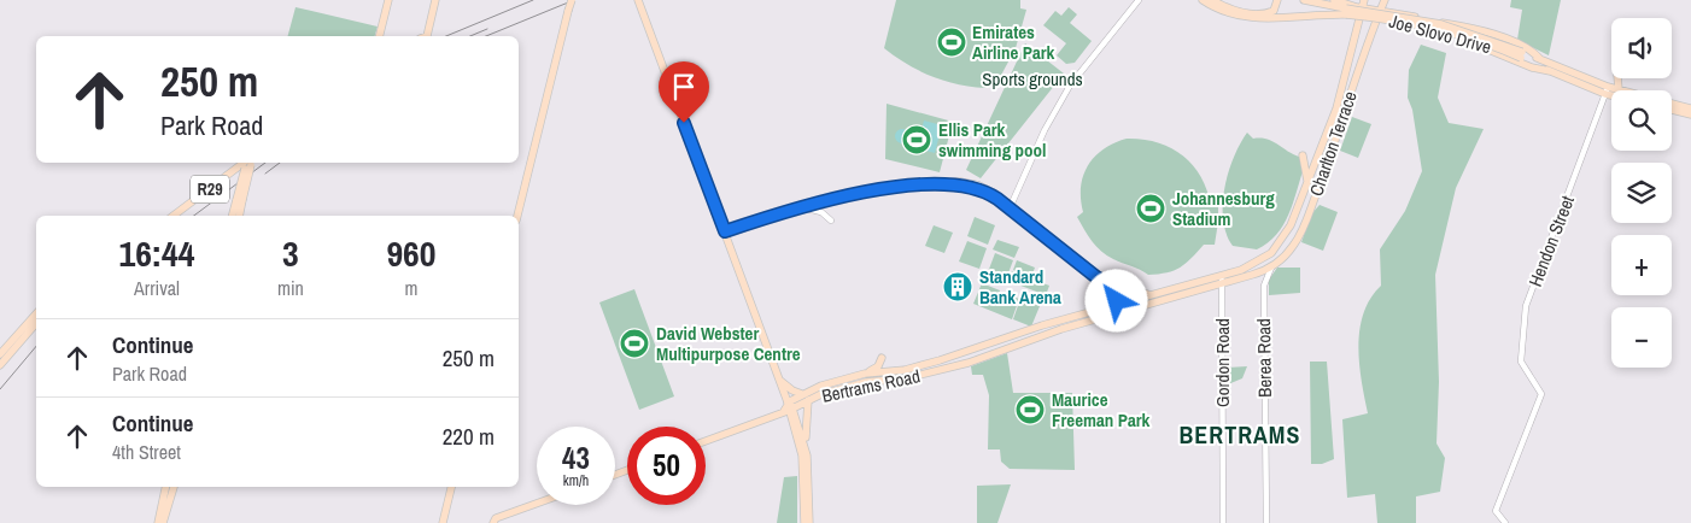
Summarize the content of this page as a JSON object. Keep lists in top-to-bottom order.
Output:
{
  "streets": {
    "main road": [
      "Joe Slovo Drive",
      "Charlton Terrace",
      "R29",
      "Bertrams Road"
    ],
    "street": ["Hendon Street", "Berea Road", "Gordon Road"]
  },
  "crossings": [
    ["Joe Slovo Drive", "Hendon Street"],
    ["Charlton Terrace", "Berea Road"],
    ["Charlton Terrace", "Bertrams Road"],
    ["Berea Road", "Bertrams Road"],
    ["Gordon Road", "Bertrams Road"]
  ],
  "districts": ["BERTRAMS"],
  "parks": ["Sports grounds"],
  "places": {
    "sports": [
      "Emirates Airline Park",
      "Ellis Park swimming pool",
      "Johannesburg Stadium",
      "David Webster Multipurpose Centre",
      "Maurice Freeman Park"
    ],
    "building": ["Standard Bank Arena"]
  },
  "page": {
    "map_buttons": ["+", "−"],
    "turn": ["250 m", "Park Road"],
    "eta": [
      "16:44",
      "Arrival",
      "3",
      "min",
      "960",
      "m"
    ],
    "list": [
      {
        "name": "Continue",
        "note": "Park Road",
        "value": "250 m"
      },
      {
        "name": "Continue",
        "note": "4th Street",
        "value": "220 m"
      }
    ],
    "speed": "43 km/h",
    "limit": "50"
  }
}
